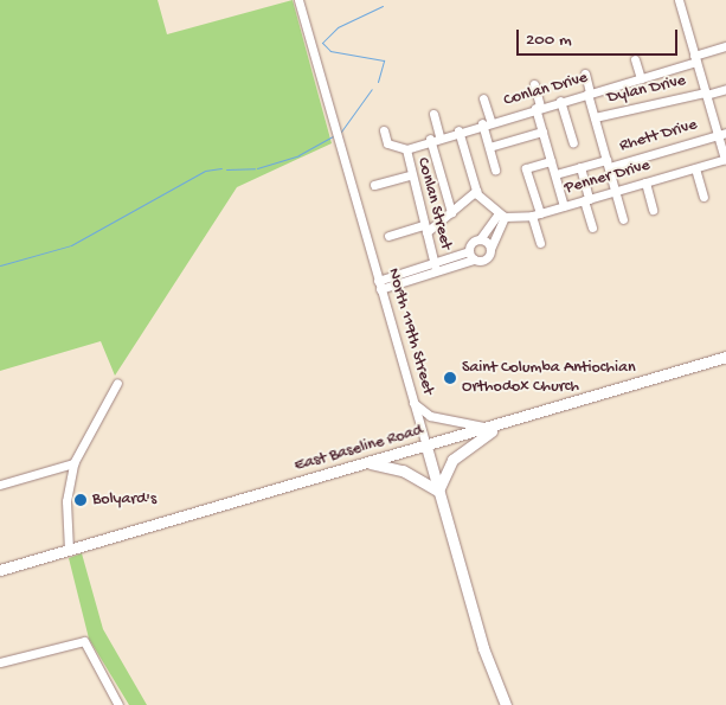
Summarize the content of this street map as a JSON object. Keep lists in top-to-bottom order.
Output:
{
  "streets": {
    "main road": ["North 119th Street", "East Baseline Road"],
    "street": [
      "Conlan Drive",
      "Dylan Drive",
      "Rhett Drive",
      "Penner Drive",
      "Conlan Street"
    ]
  },
  "crossings": [
    ["Conlan Drive", "Conlan Street"],
    ["North 119th Street", "East Baseline Road"]
  ],
  "places": ["Saint Columba Antiochian Orthodox Church", "Bolyard's"],
  "scale_bar": "200 m"
}
